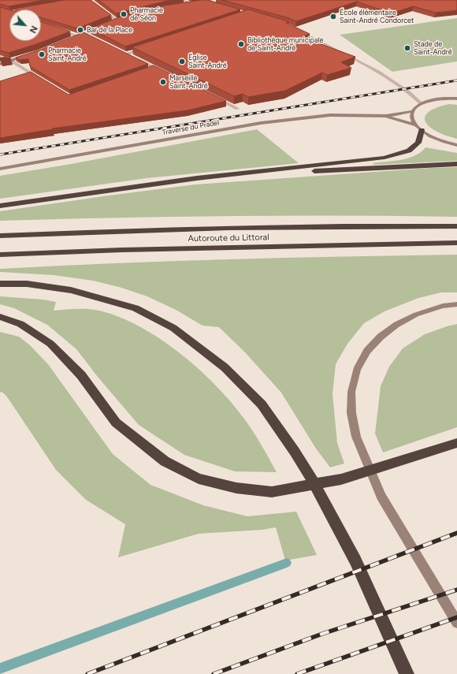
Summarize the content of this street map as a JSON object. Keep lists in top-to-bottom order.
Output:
{
  "streets": {
    "highway": ["Autoroute du Littoral"],
    "main road": ["Traverse du Pradel"]
  },
  "places": [
    "Pharmacie de Séon",
    "École élémentaire Saint-André Condorcet",
    "Bar de la Place",
    "Bibliothèque municipale de Saint-André",
    "Stade de Saint-André",
    "Pharmacie Saint-André",
    "Église Saint-André",
    "Marseille Saint-André"
  ],
  "north": "bottom right"
}
